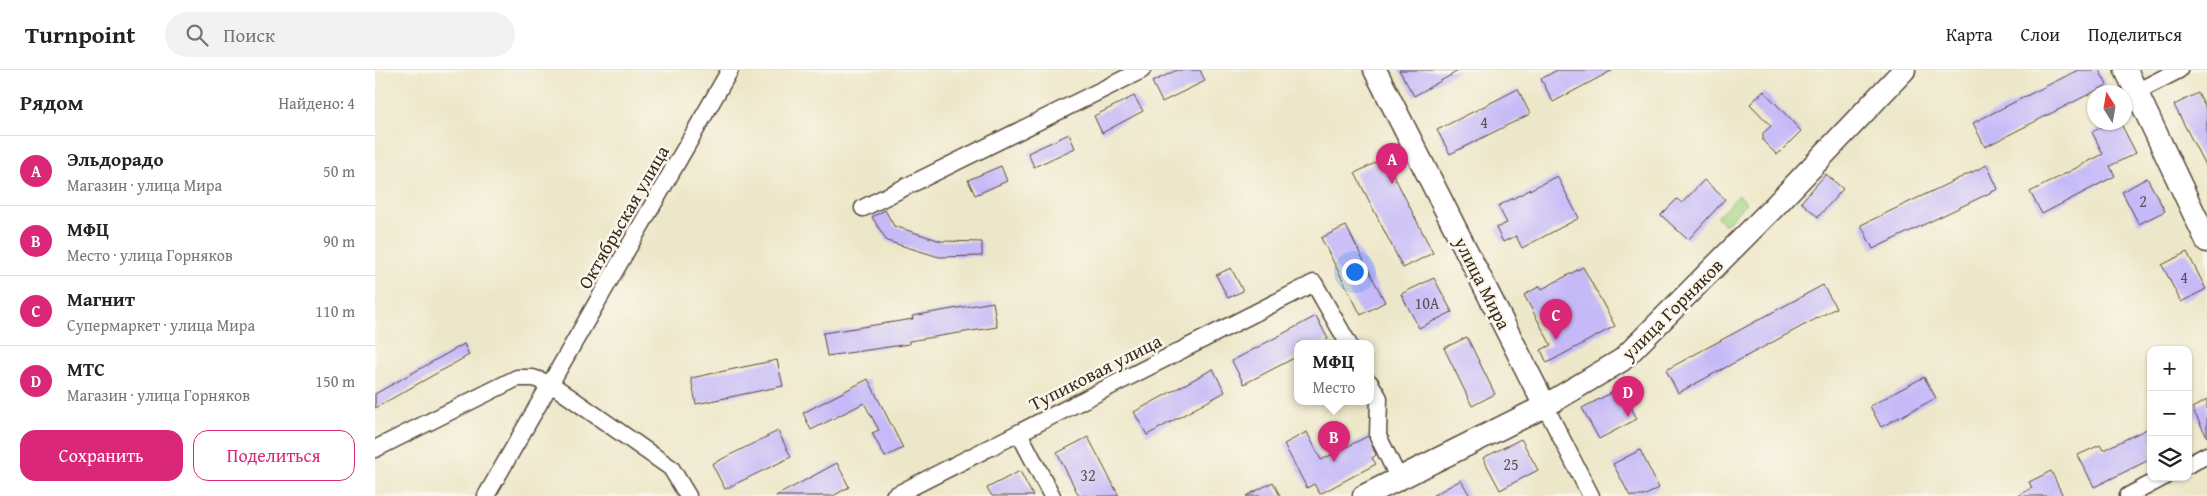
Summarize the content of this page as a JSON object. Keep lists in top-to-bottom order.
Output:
{
  "streets": {
    "main road": ["улица Мира", "улица Горняков"],
    "street": ["Октябрьская улица", "Тупиковая улица"]
  },
  "crossings": [
    ["улица Мира", "улица Горняков"]
  ],
  "house_numbers": [
    "4",
    "2",
    "4",
    "10А",
    "25",
    "32"
  ],
  "north": "top",
  "page": {
    "header": "Turnpoint",
    "search": "Поиск",
    "nav": ["Карта", "Слои", "Поделиться"],
    "heading": ["Рядом", "Найдено: 4"],
    "list": [
      {
        "mark": "A",
        "name": "Эльдорадо",
        "note": "Магазин · улица Мира",
        "value": "50 m"
      },
      {
        "mark": "B",
        "name": "МФЦ",
        "note": "Место · улица Горняков",
        "value": "90 m"
      },
      {
        "mark": "C",
        "name": "Магнит",
        "note": "Супермаркет · улица Мира",
        "value": "110 m"
      },
      {
        "mark": "D",
        "name": "МТС",
        "note": "Магазин · улица Горняков",
        "value": "150 m"
      }
    ],
    "pins": [
      "A",
      "C",
      "D",
      "B"
    ],
    "popup": ["МФЦ", "Место"],
    "map_buttons": ["+", "−"],
    "buttons": ["Сохранить", "Поделиться"]
  }
}
